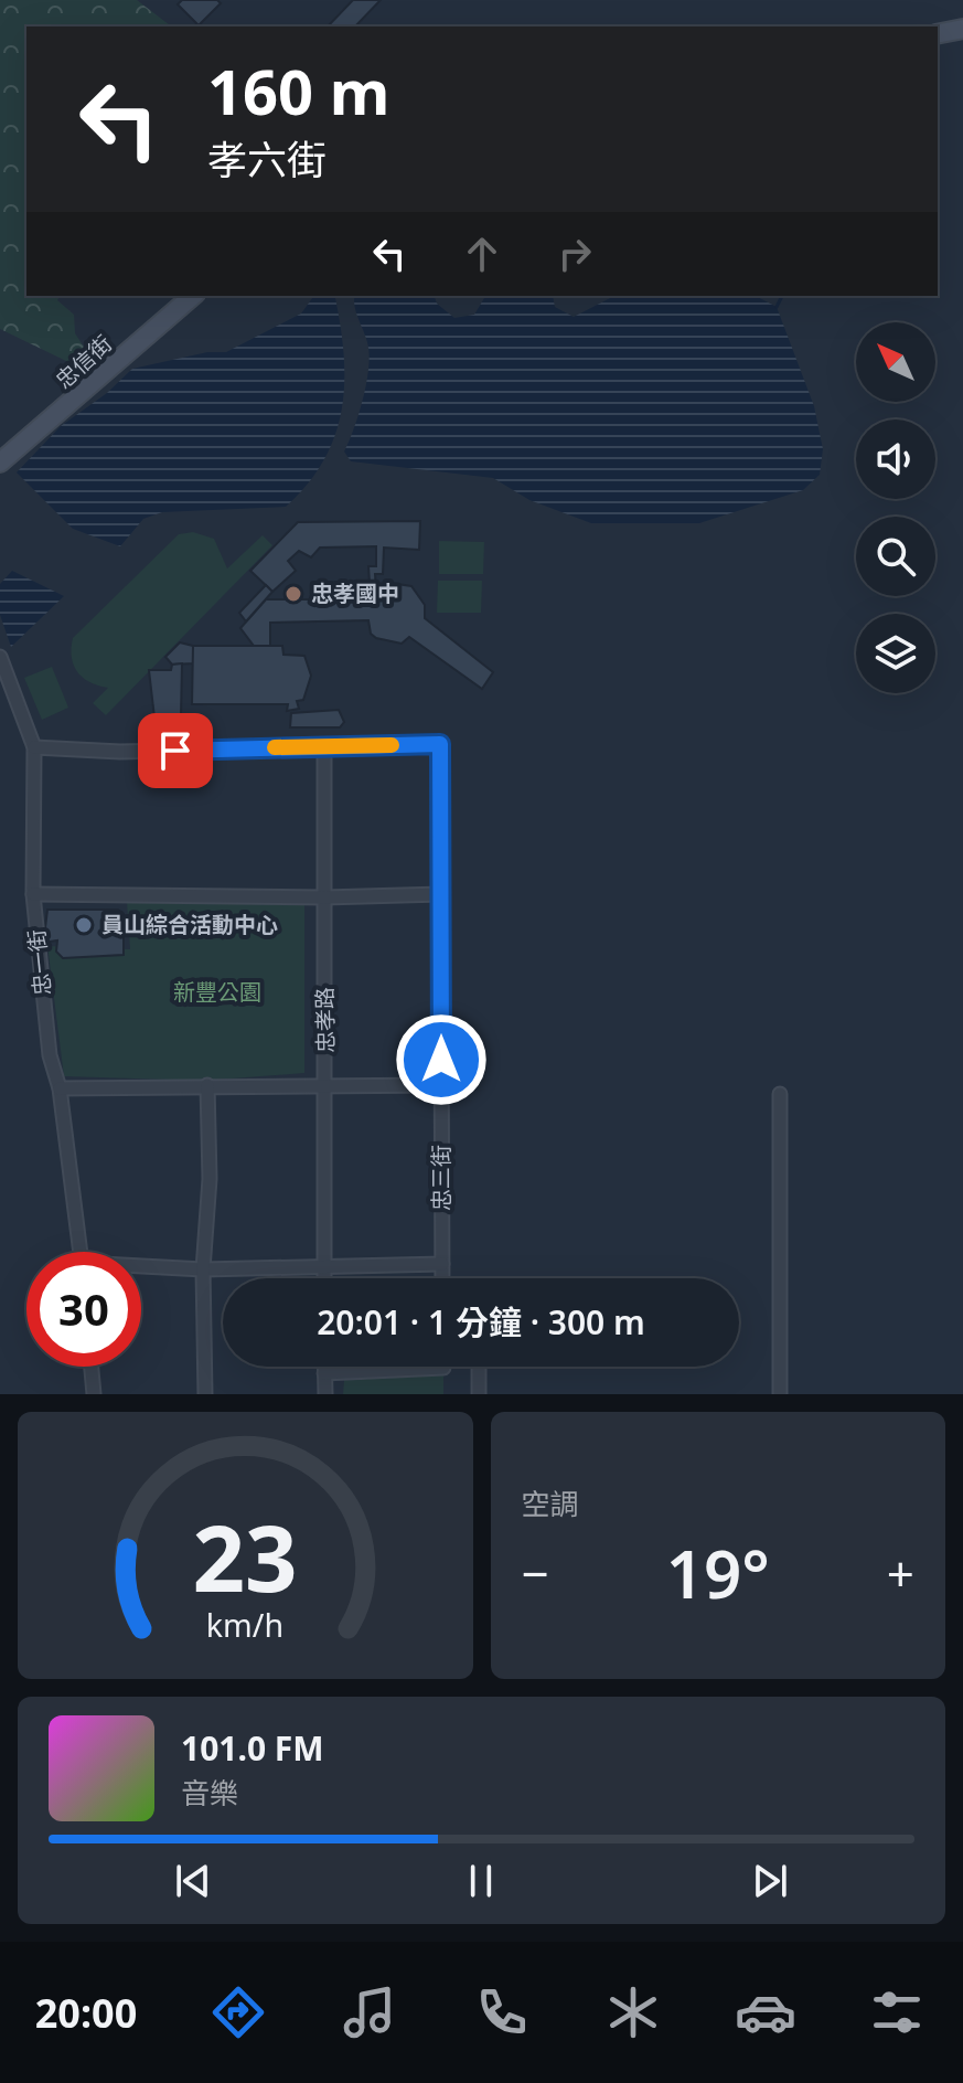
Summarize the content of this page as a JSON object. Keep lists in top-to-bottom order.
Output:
{
  "streets": {
    "street": [
      "忠信街",
      "忠一街",
      "忠孝路",
      "忠三街"
    ]
  },
  "crossings": [
    ["忠孝路", "忠三街"]
  ],
  "parks": ["新豐公園"],
  "places": ["忠孝國中", "員山綜合活動中心"],
  "north": "top left",
  "page": {
    "turn": ["160 m", "孝六街"],
    "limit": "30",
    "trip": "20:01 · 1 分鐘 · 300 m",
    "tile": "空調",
    "heat": ["−", "19°", "+"],
    "song": ["101.0 FM", "音樂"],
    "tabs": "20:00",
    "gauge": ["23", "km/h"]
  }
}
